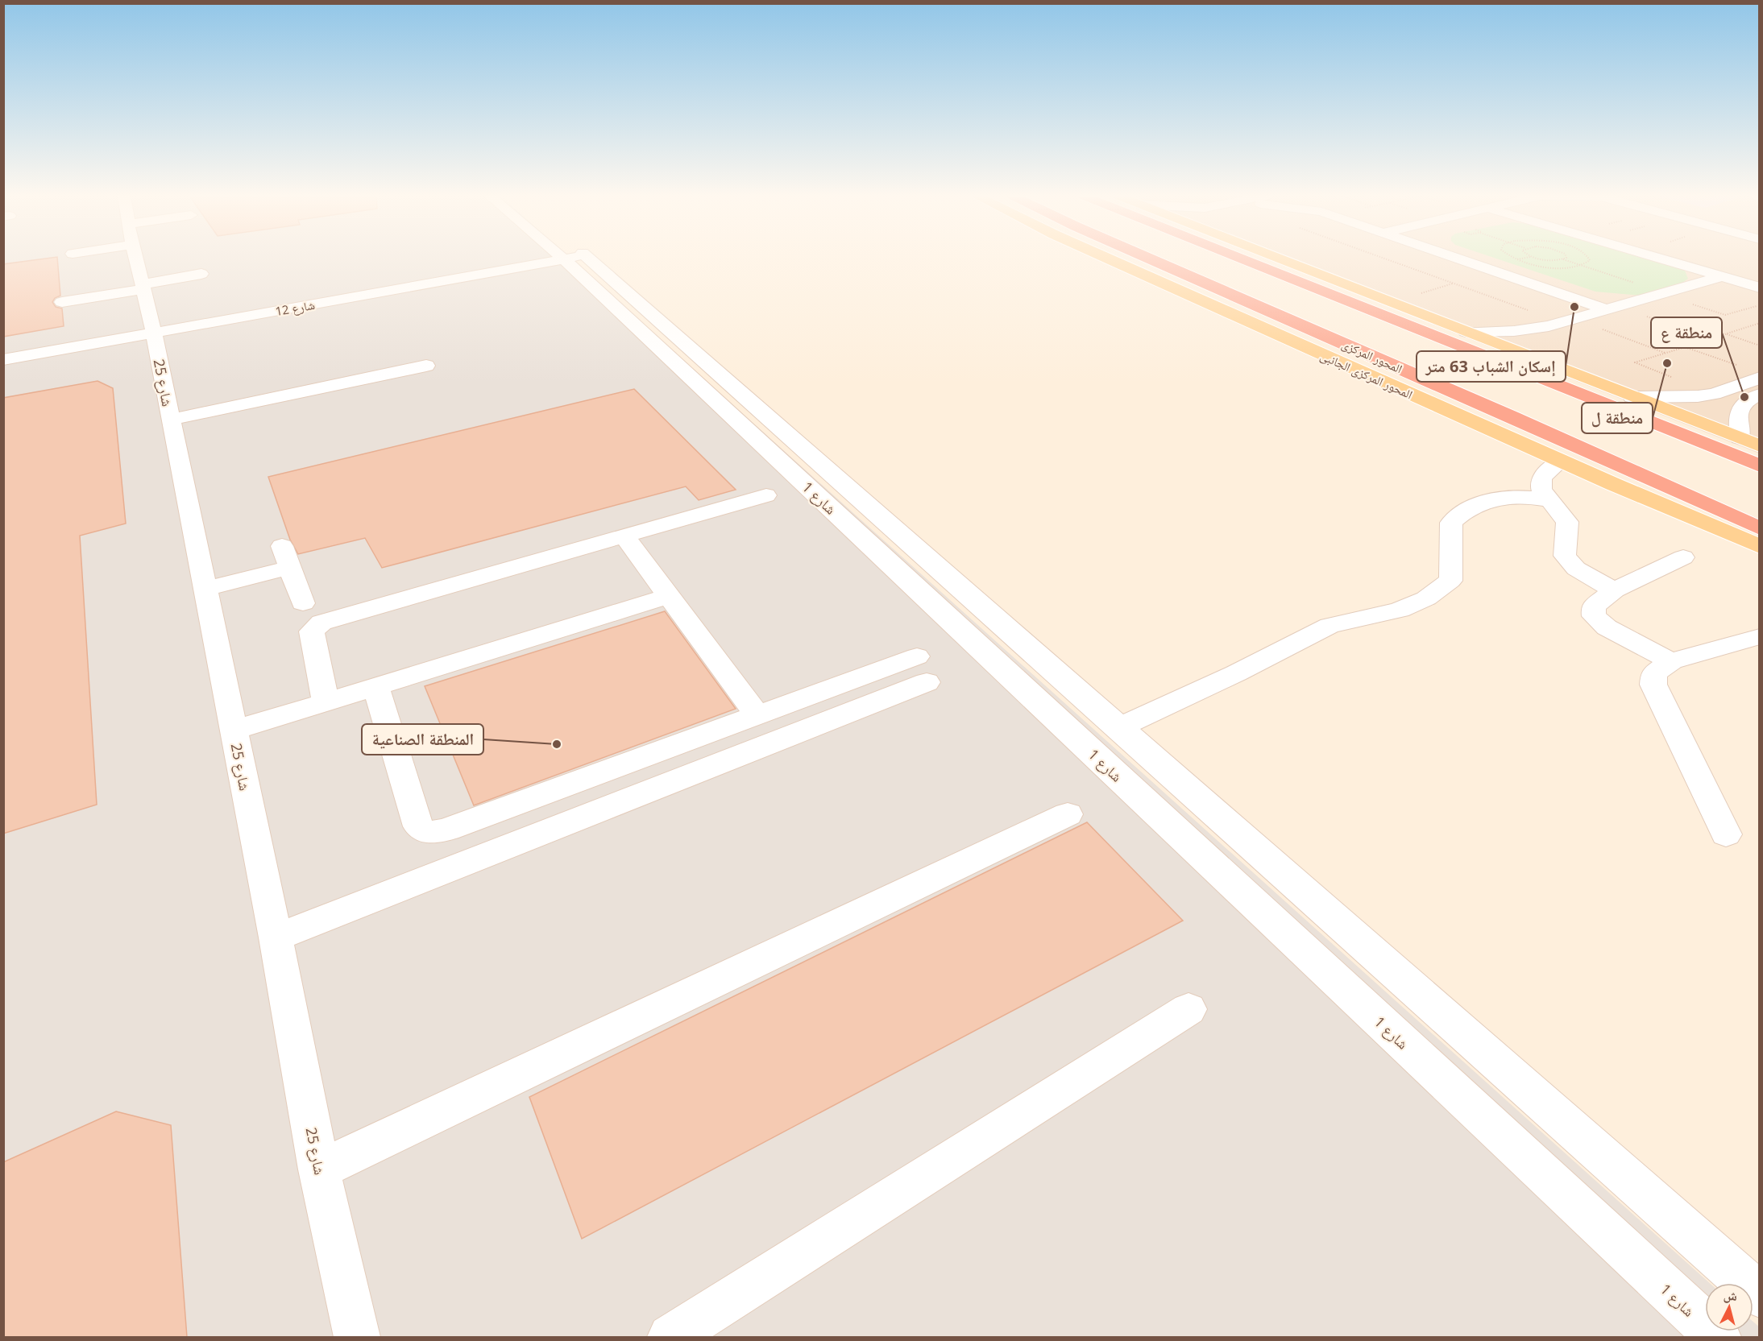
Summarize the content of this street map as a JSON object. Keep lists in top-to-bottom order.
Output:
{
  "streets": {
    "highway": ["المحور المركزى"],
    "main road": ["المحور المركزى الجانبى"],
    "street": ["شارع 12", "شارع 25", "شارع 1"]
  },
  "crossings": [
    ["شارع 12", "شارع 25"]
  ],
  "places": [
    "إسكان الشباب 63 متر",
    "منطقة ل",
    "منطقة ع",
    "المنطقة الصناعية"
  ],
  "north": "top"
}
